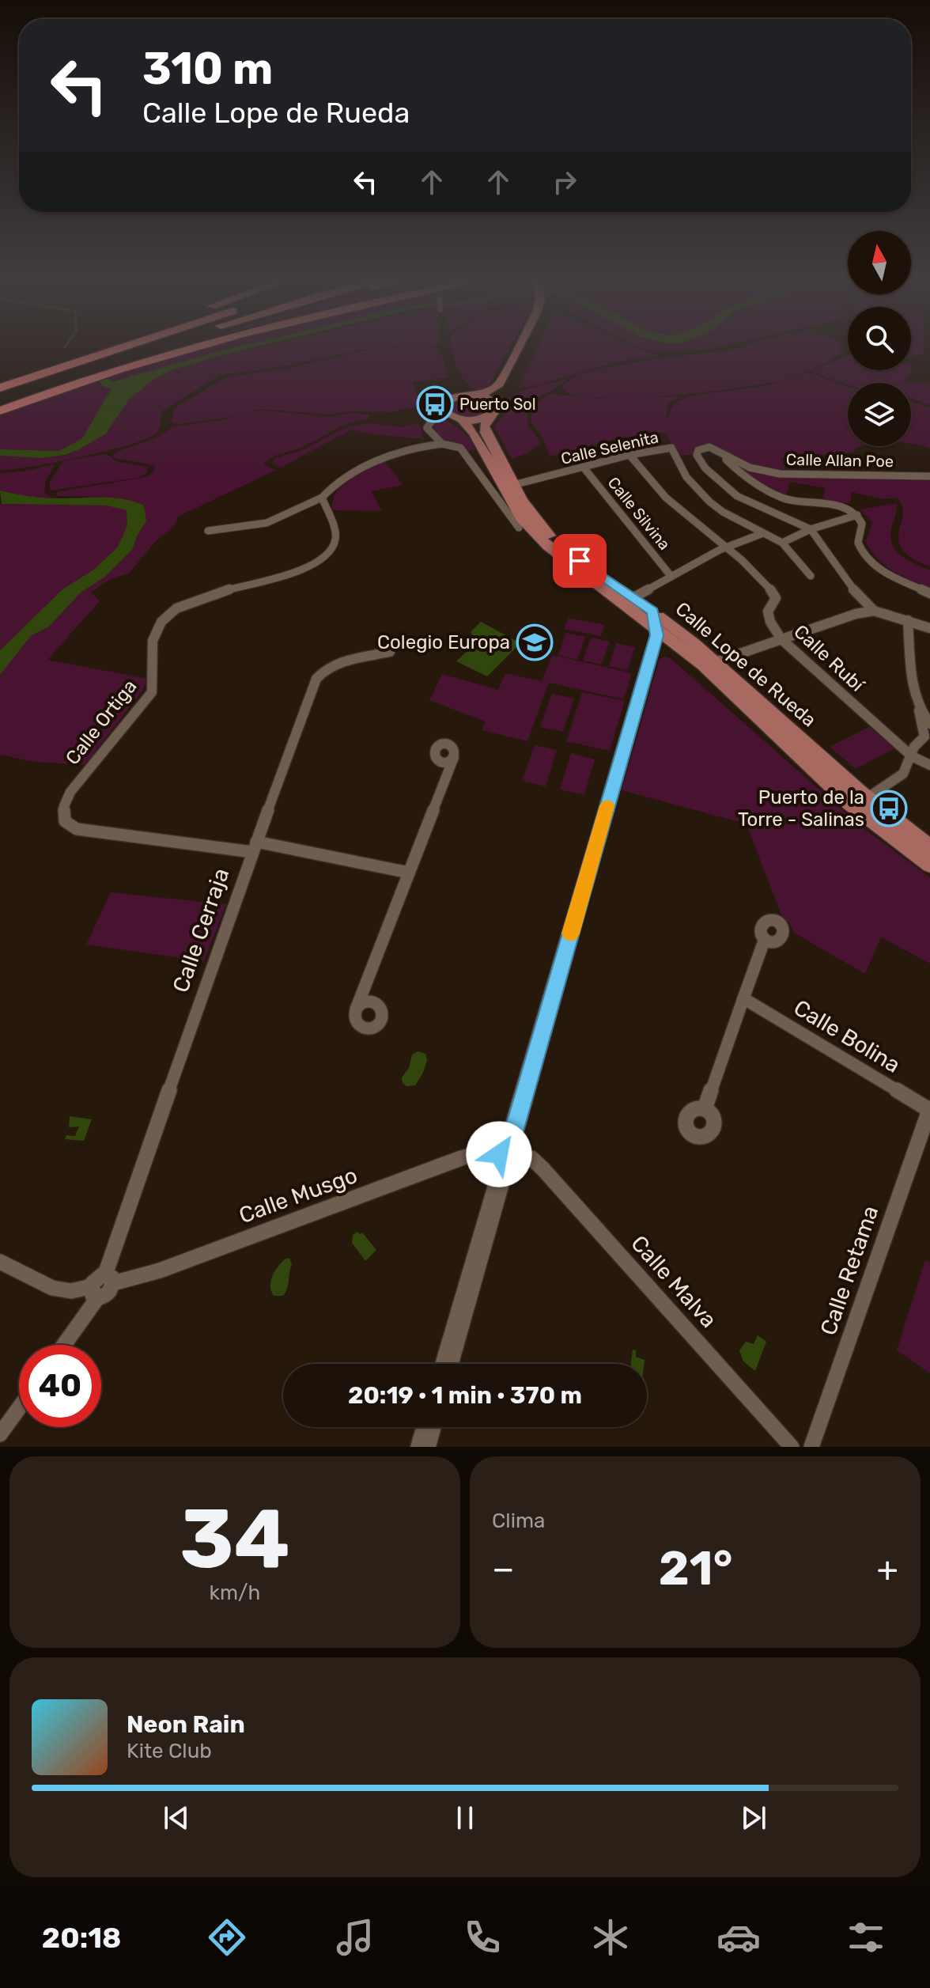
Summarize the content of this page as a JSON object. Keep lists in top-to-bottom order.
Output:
{
  "streets": {
    "main road": ["Calle Lope de Rueda"],
    "street": [
      "Calle Selenita",
      "Calle Allan Poe",
      "Calle Silvina",
      "Calle Rubí",
      "Calle Ortiga",
      "Calle Cerraja",
      "Calle Bolina",
      "Calle Musgo",
      "Calle Retama",
      "Calle Malva"
    ]
  },
  "crossings": [
    ["Calle Selenita", "Calle Silvina"],
    ["Calle Selenita", "Calle Rubí"],
    ["Calle Selenita", "Calle Lope de Rueda"],
    ["Calle Ortiga", "Calle Cerraja"],
    ["Calle Cerraja", "Calle Musgo"],
    ["Calle Bolina", "Calle Retama"],
    ["Calle Musgo", "Calle Malva"]
  ],
  "places": {
    "bus stop": ["Puerto Sol", "Puerto de la Torre - Salinas"],
    "school or university": ["Colegio Europa"]
  },
  "north": "top",
  "page": {
    "turn": ["310 m", "Calle Lope de Rueda"],
    "limit": "40",
    "trip": "20:19 · 1 min · 370 m",
    "tile": [
      ["34", "km/h"],
      "Clima"
    ],
    "heat": ["−", "21°", "+"],
    "song": ["Neon Rain", "Kite Club"],
    "tabs": "20:18"
  }
}
